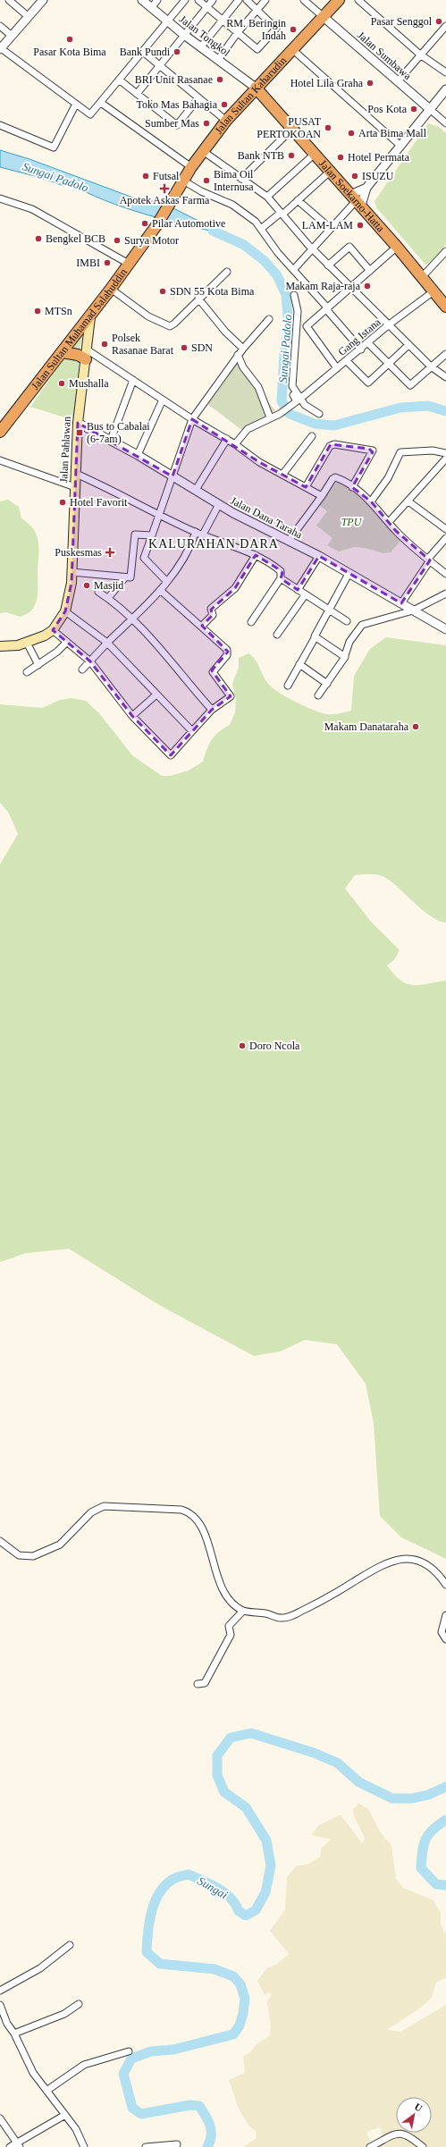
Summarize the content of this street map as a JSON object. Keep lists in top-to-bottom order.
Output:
{
  "streets": {
    "highway": ["Jalan Sultan Kaharudin", "Jalan Soekarno-Hatta", "Jalan Sultan Muhamad Salahuddin"],
    "main road": ["Jalan Pahlawan"],
    "street": [
      "Jalan Tongkol",
      "Jalan Sumbawa",
      "Gang Istana",
      "Jalan Dana Taraha"
    ]
  },
  "crossings": [
    ["Jalan Tongkol", "Jalan Sultan Kaharudin"],
    ["Jalan Tongkol", "Jalan Soekarno-Hatta"],
    ["Jalan Sumbawa", "Jalan Sultan Kaharudin"],
    ["Jalan Sultan Kaharudin", "Jalan Soekarno-Hatta"],
    ["Jalan Sultan Kaharudin", "Jalan Sultan Muhamad Salahuddin"],
    ["Jalan Soekarno-Hatta", "Gang Istana"],
    ["Jalan Sultan Muhamad Salahuddin", "Jalan Pahlawan"],
    ["Jalan Pahlawan", "Jalan Dana Taraha"]
  ],
  "districts": ["KALURAHAN DARA"],
  "water": ["Sungai Padolo", "Sungai"],
  "parks": ["TPU"],
  "places": {
    "other": [
      "Pasar Senggol",
      "RM. Beringin Indah",
      "Pasar Kota Bima",
      "Bank Pundi",
      "BRI Unit Rasanae",
      "Hotel Lila Graha",
      "Toko Mas Bahagia",
      "Pos Kota",
      "Sumber Mas",
      "PUSAT PERTOKOAN",
      "Arta Bima Mall",
      "Bank NTB",
      "Hotel Permata",
      "Futsal",
      "ISUZU",
      "Bima Oil Internusa",
      "Pilar Automotive",
      "LAM-LAM",
      "Bengkel BCB",
      "Surya Motor",
      "IMBI",
      "Makam Raja-raja",
      "SDN 55 Kota Bima",
      "MTSn",
      "Polsek Rasanae Barat",
      "SDN",
      "Mushalla",
      "Hotel Favorit",
      "Masjid",
      "Makam Danataraha",
      "Doro Ncola"
    ],
    "health": ["Apotek Askas Farma", "Puskesmas"],
    "transit": ["Bus to Cabalai (6-7am)"]
  },
  "north": "top right"
}
